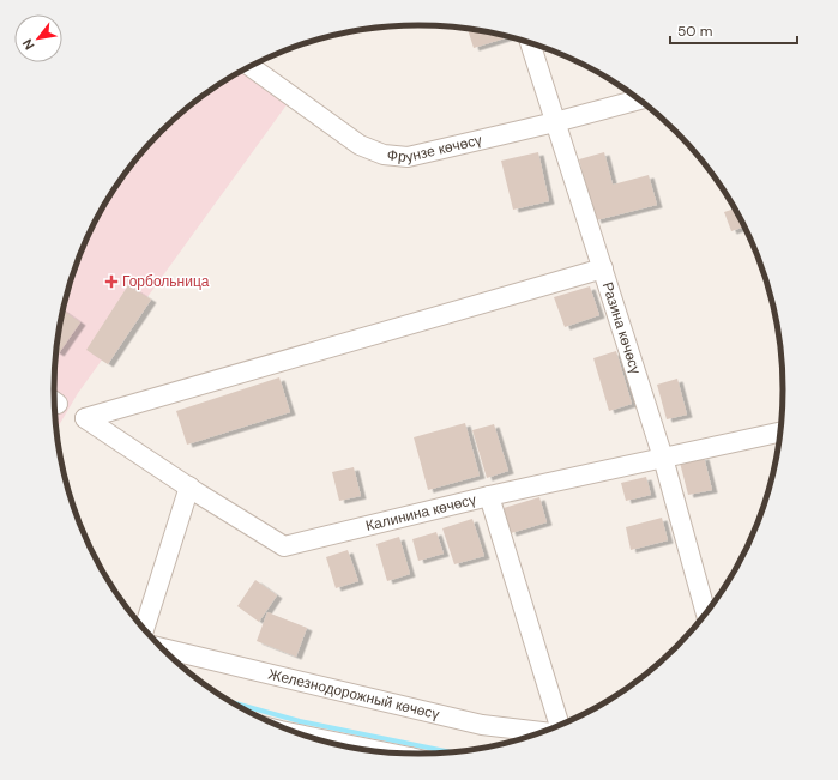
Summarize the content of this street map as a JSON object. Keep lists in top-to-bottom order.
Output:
{
  "streets": {
    "street": [
      "Фрунзе көчөсү",
      "Разина көчөсү",
      "Калинина көчөсү",
      "Железнодорожный көчөсү"
    ]
  },
  "crossings": [
    ["Фрунзе көчөсү", "Разина көчөсү"],
    ["Разина көчөсү", "Калинина көчөсү"]
  ],
  "places": {
    "health": ["Горбольница"]
  },
  "scale_bar": "50 m",
  "north": "bottom left"
}
